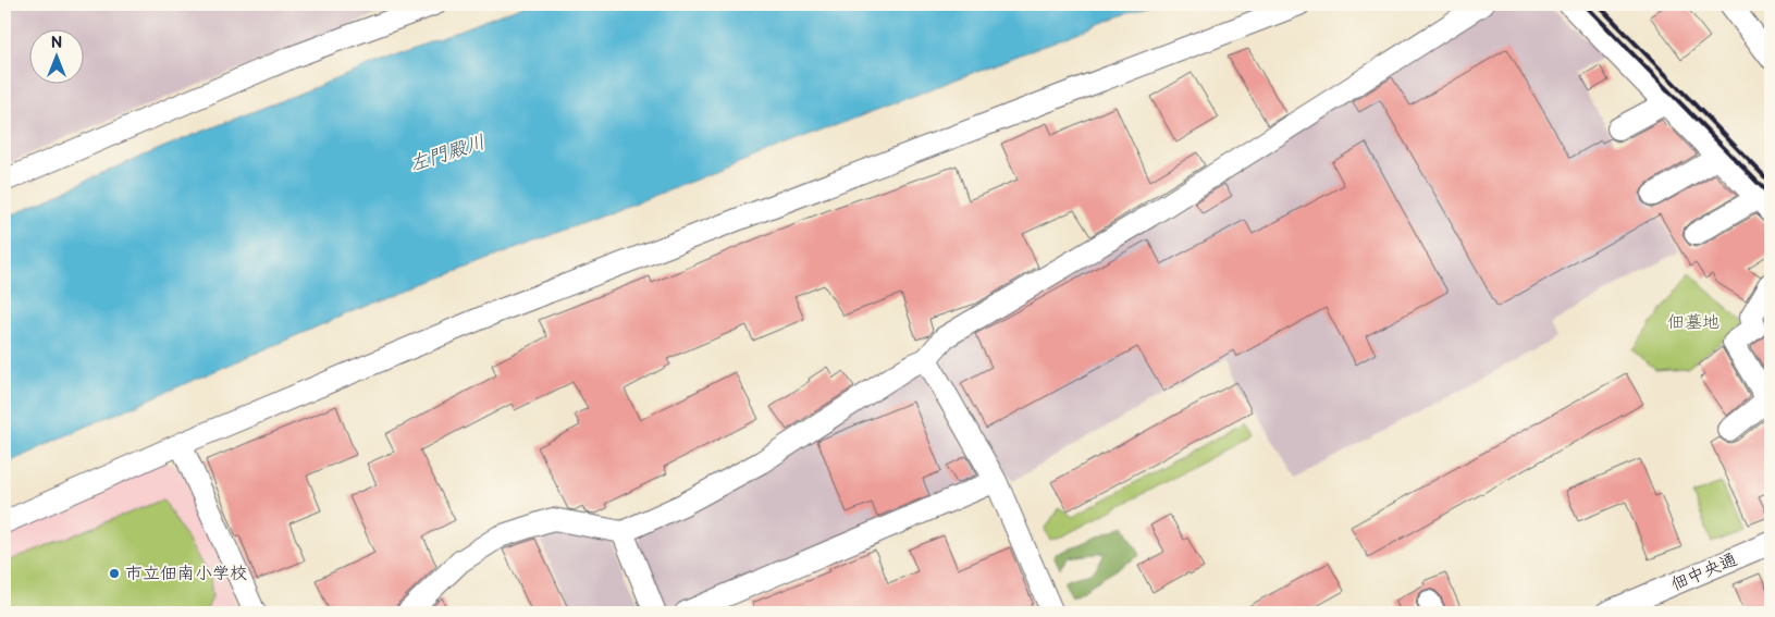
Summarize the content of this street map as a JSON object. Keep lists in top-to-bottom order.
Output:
{
  "streets": {
    "street": ["佃中央通"]
  },
  "water": ["左門殿川"],
  "parks": ["佃墓地"],
  "places": ["市立佃南小学校"],
  "north": "top"
}
